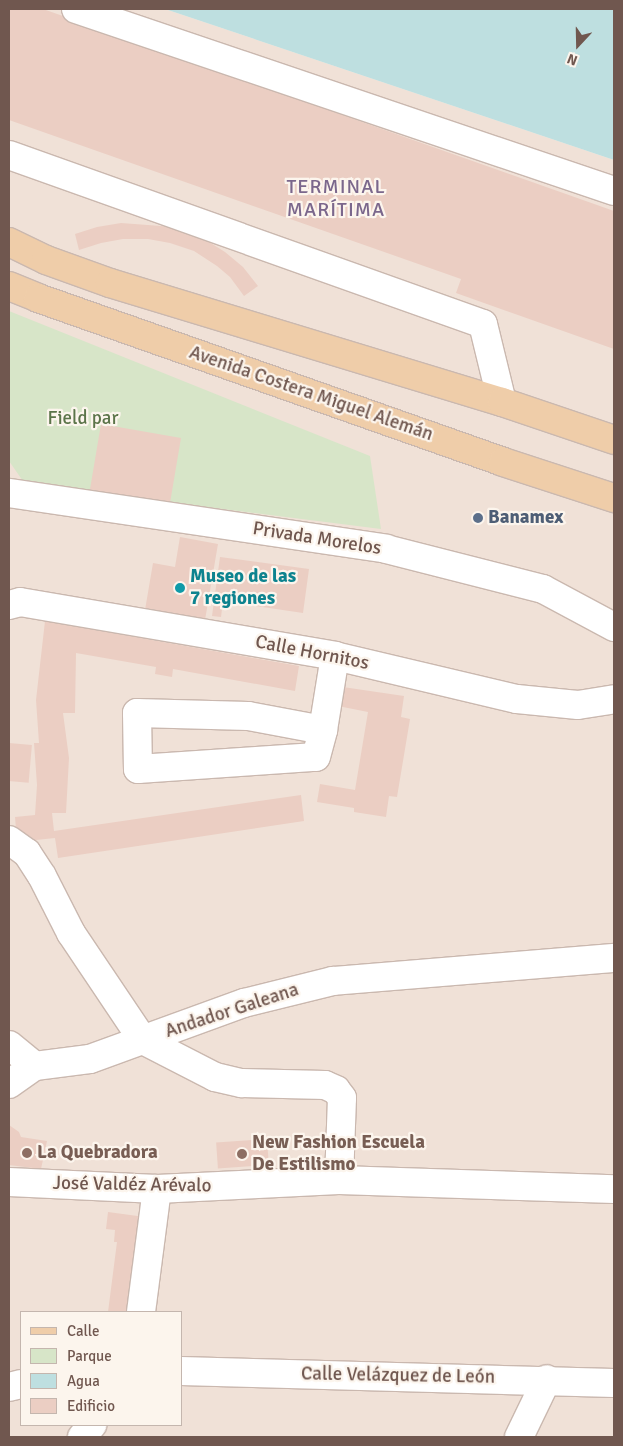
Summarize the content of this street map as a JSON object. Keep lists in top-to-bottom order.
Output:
{
  "streets": {
    "main road": ["Avenida Costera Miguel Alemán"],
    "street": [
      "Privada Morelos",
      "Calle Hornitos",
      "Andador Galeana",
      "José Valdéz Arévalo",
      "Calle Velázquez de León"
    ]
  },
  "districts": ["TERMINAL MARÍTIMA"],
  "parks": ["Field par"],
  "places": [
    "Banamex",
    "Museo de las 7 regiones",
    "La Quebradora",
    "New Fashion Escuela De Estilismo"
  ],
  "legend": [
    "Calle",
    "Parque",
    "Agua",
    "Edificio"
  ],
  "north": "bottom"
}
